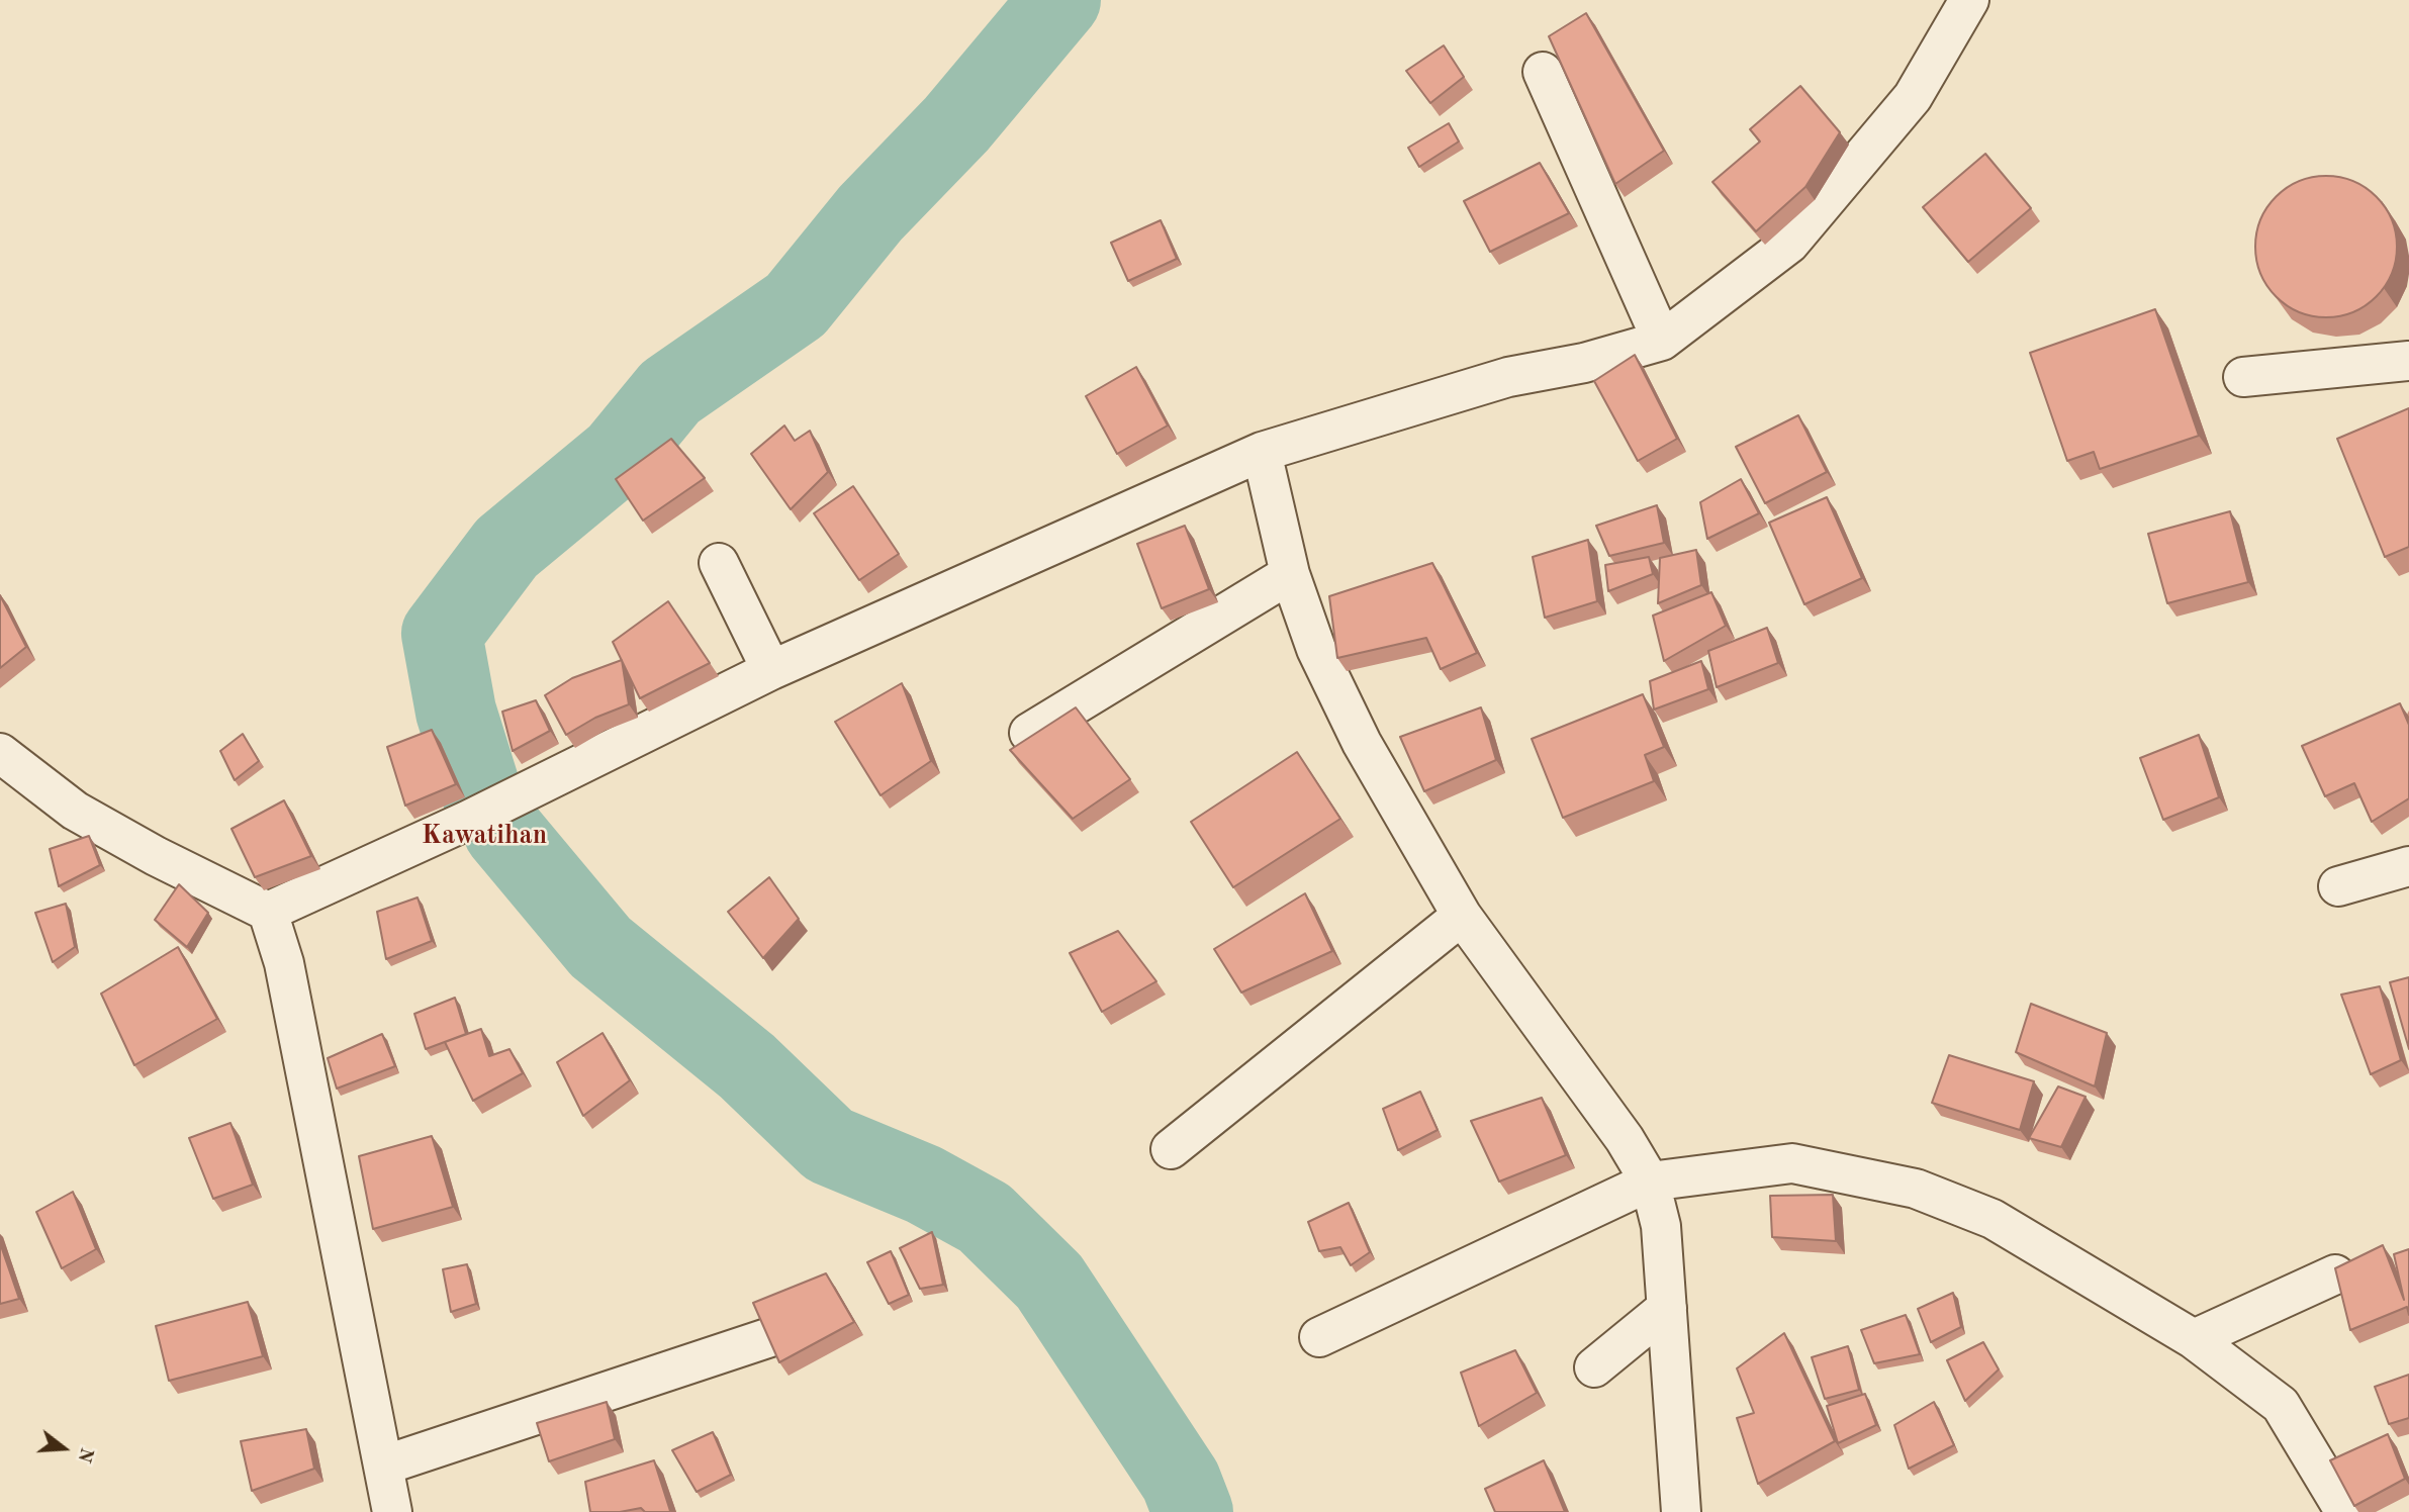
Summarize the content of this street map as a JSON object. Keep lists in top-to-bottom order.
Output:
{
  "districts": ["Kawatihan"],
  "north": "right"
}
